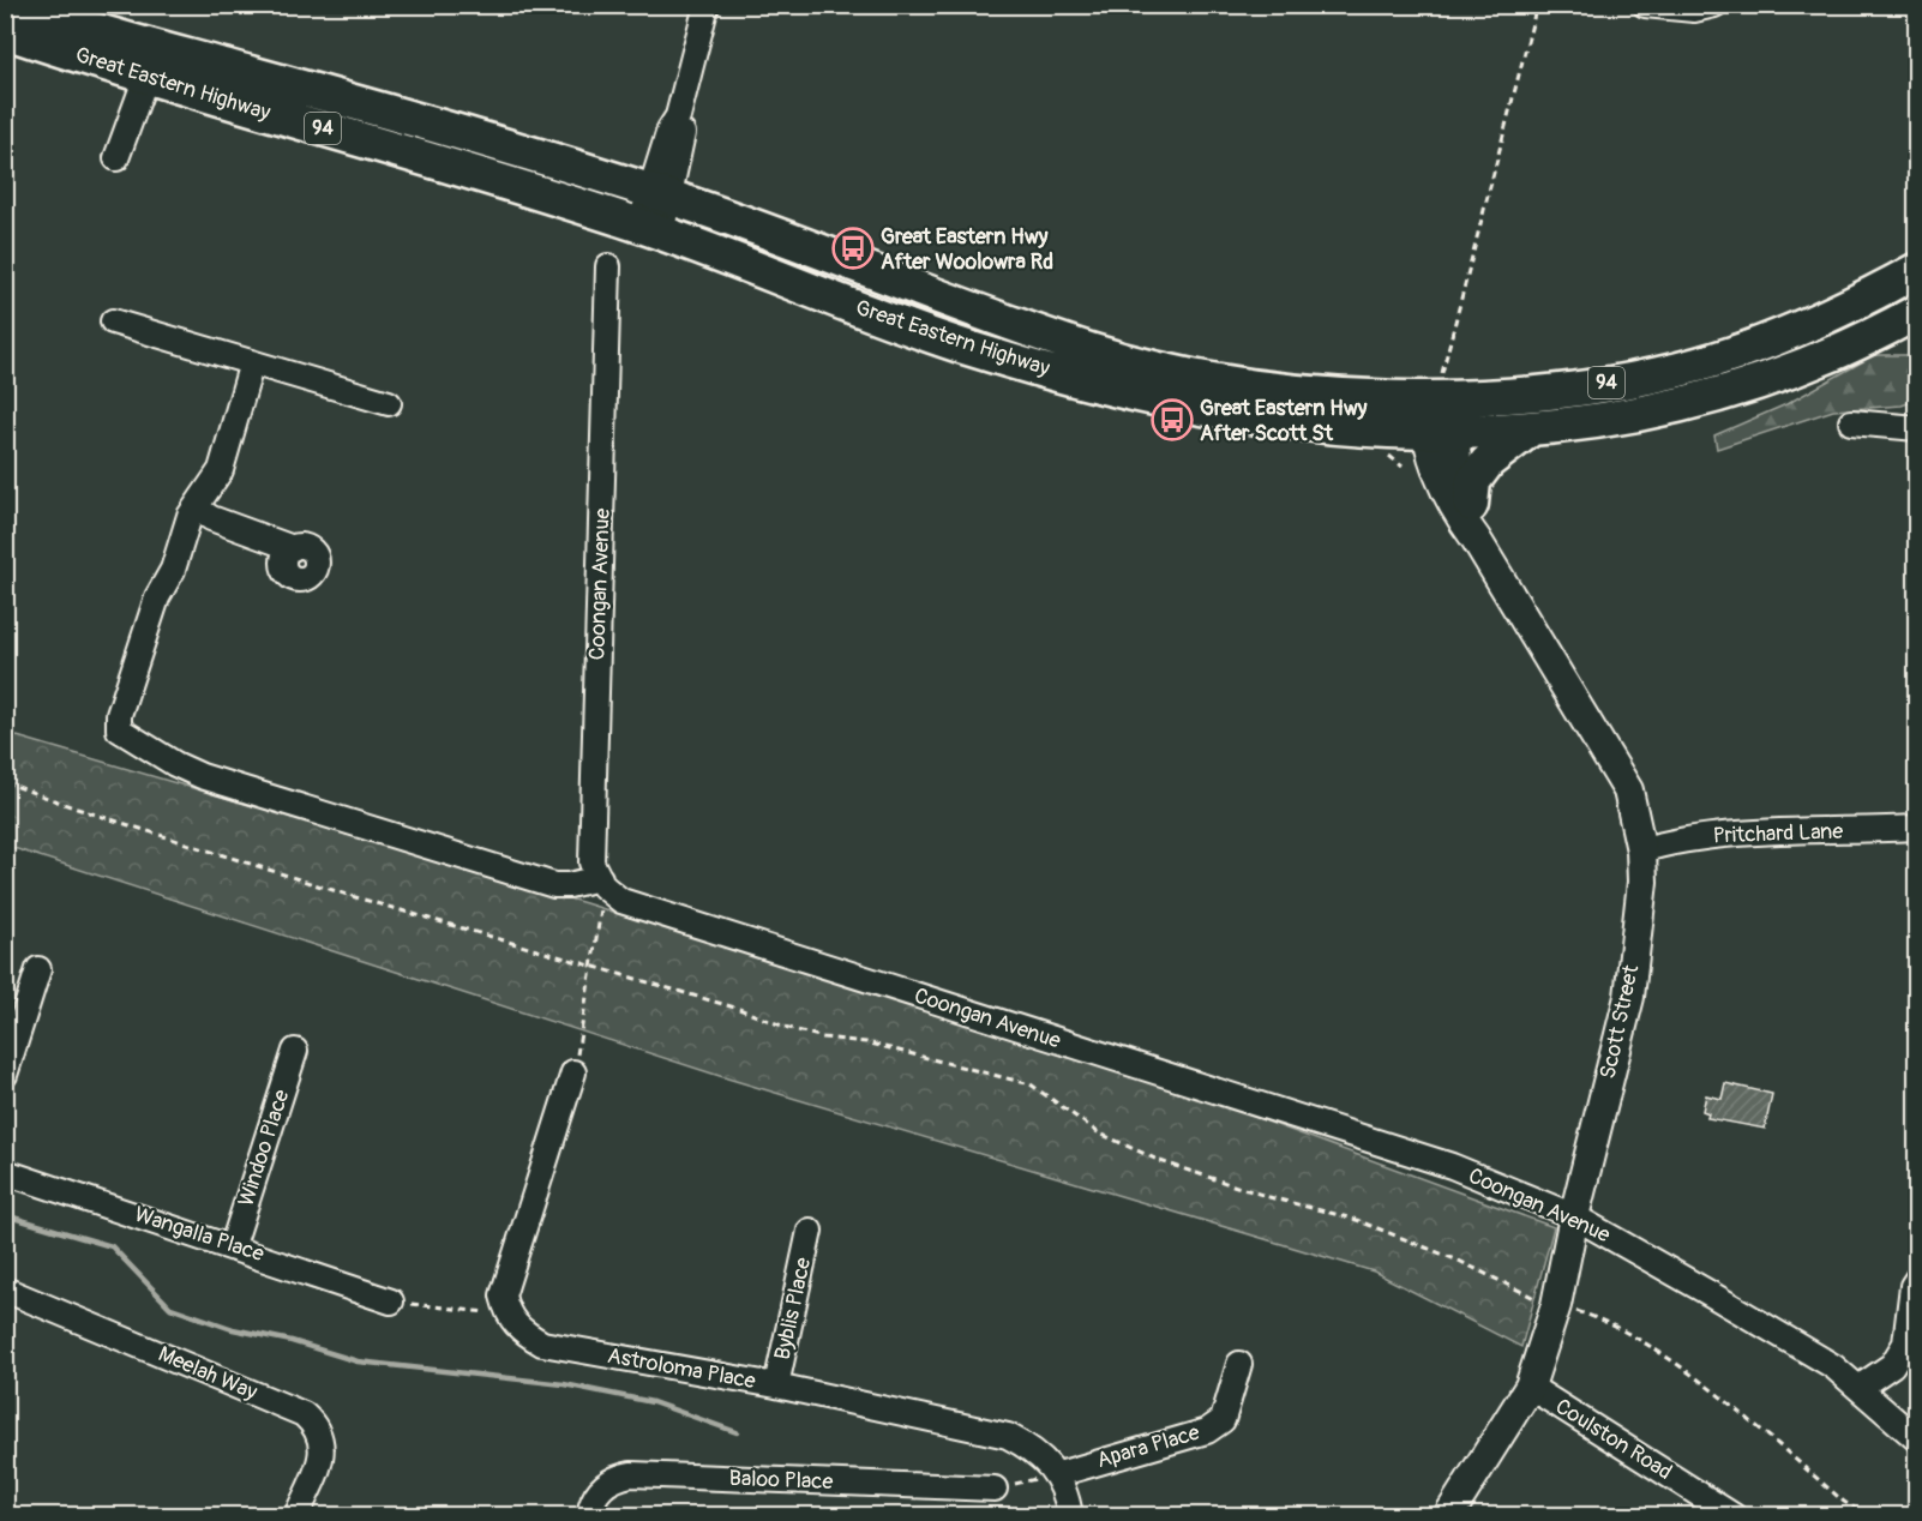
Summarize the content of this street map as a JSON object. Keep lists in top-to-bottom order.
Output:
{
  "streets": {
    "highway": ["Great Eastern Highway", "94"],
    "main road": ["Scott Street"],
    "street": [
      "Coongan Avenue",
      "Pritchard Lane",
      "Windoo Place",
      "Wangalla Place",
      "Byblis Place",
      "Astroloma Place",
      "Meelah Way",
      "Coulston Road",
      "Apara Place",
      "Baloo Place"
    ]
  },
  "crossings": [
    ["Great Eastern Highway", "Scott Street"],
    ["Coongan Avenue", "Scott Street"],
    ["Pritchard Lane", "Scott Street"],
    ["Scott Street", "Coulston Road"],
    ["Windoo Place", "Wangalla Place"],
    ["Byblis Place", "Astroloma Place"],
    ["Astroloma Place", "Apara Place"]
  ],
  "places": {
    "bus stop": ["Great Eastern Hwy After Woolowra Rd", "Great Eastern Hwy After Scott St"]
  }
}
